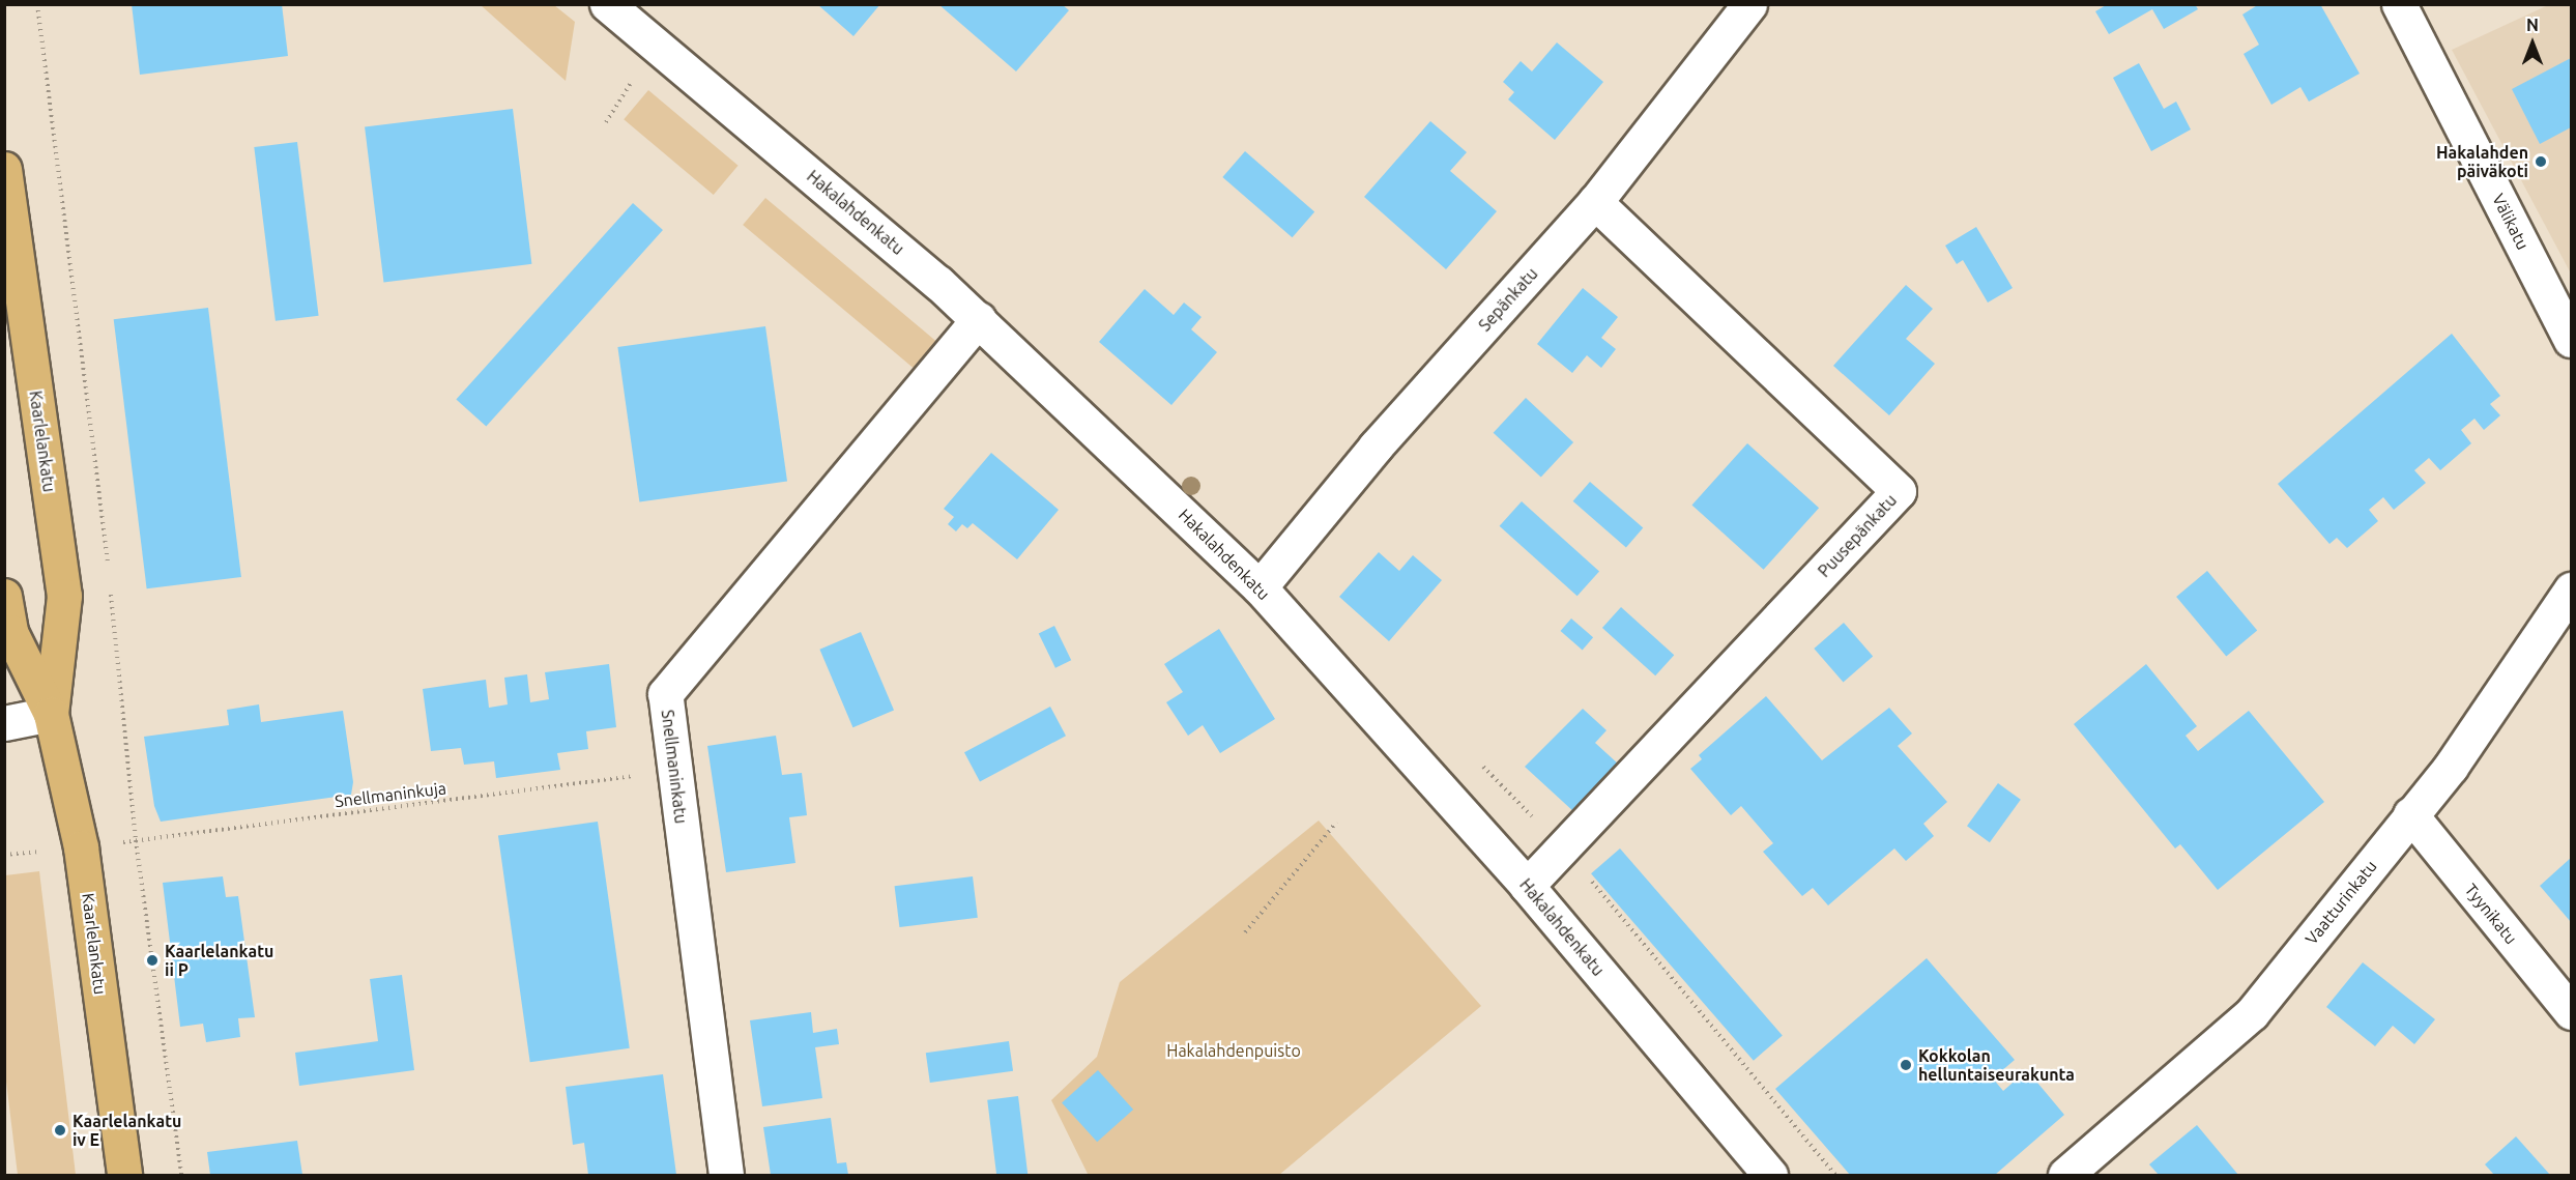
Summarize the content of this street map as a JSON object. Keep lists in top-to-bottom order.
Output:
{
  "streets": {
    "main road": ["Kaarlelankatu"],
    "street": [
      "Hakalahdenkatu",
      "Välikatu",
      "Sepänkatu",
      "Puusepänkatu",
      "Snellmaninkatu",
      "Vaatturinkatu",
      "Tyynikatu"
    ],
    "path": ["Snellmaninkuja"]
  },
  "crossings": [
    ["Hakalahdenkatu", "Sepänkatu"],
    ["Hakalahdenkatu", "Puusepänkatu"],
    ["Hakalahdenkatu", "Snellmaninkatu"],
    ["Sepänkatu", "Puusepänkatu"],
    ["Kaarlelankatu", "Snellmaninkuja"],
    ["Snellmaninkatu", "Snellmaninkuja"],
    ["Vaatturinkatu", "Tyynikatu"]
  ],
  "parks": ["Hakalahdenpuisto"],
  "places": [
    "Hakalahden päiväkoti",
    "Kaarlelankatu ii P",
    "Kokkolan helluntaiseurakunta",
    "Kaarlelankatu iv E"
  ],
  "north": "top"
}
